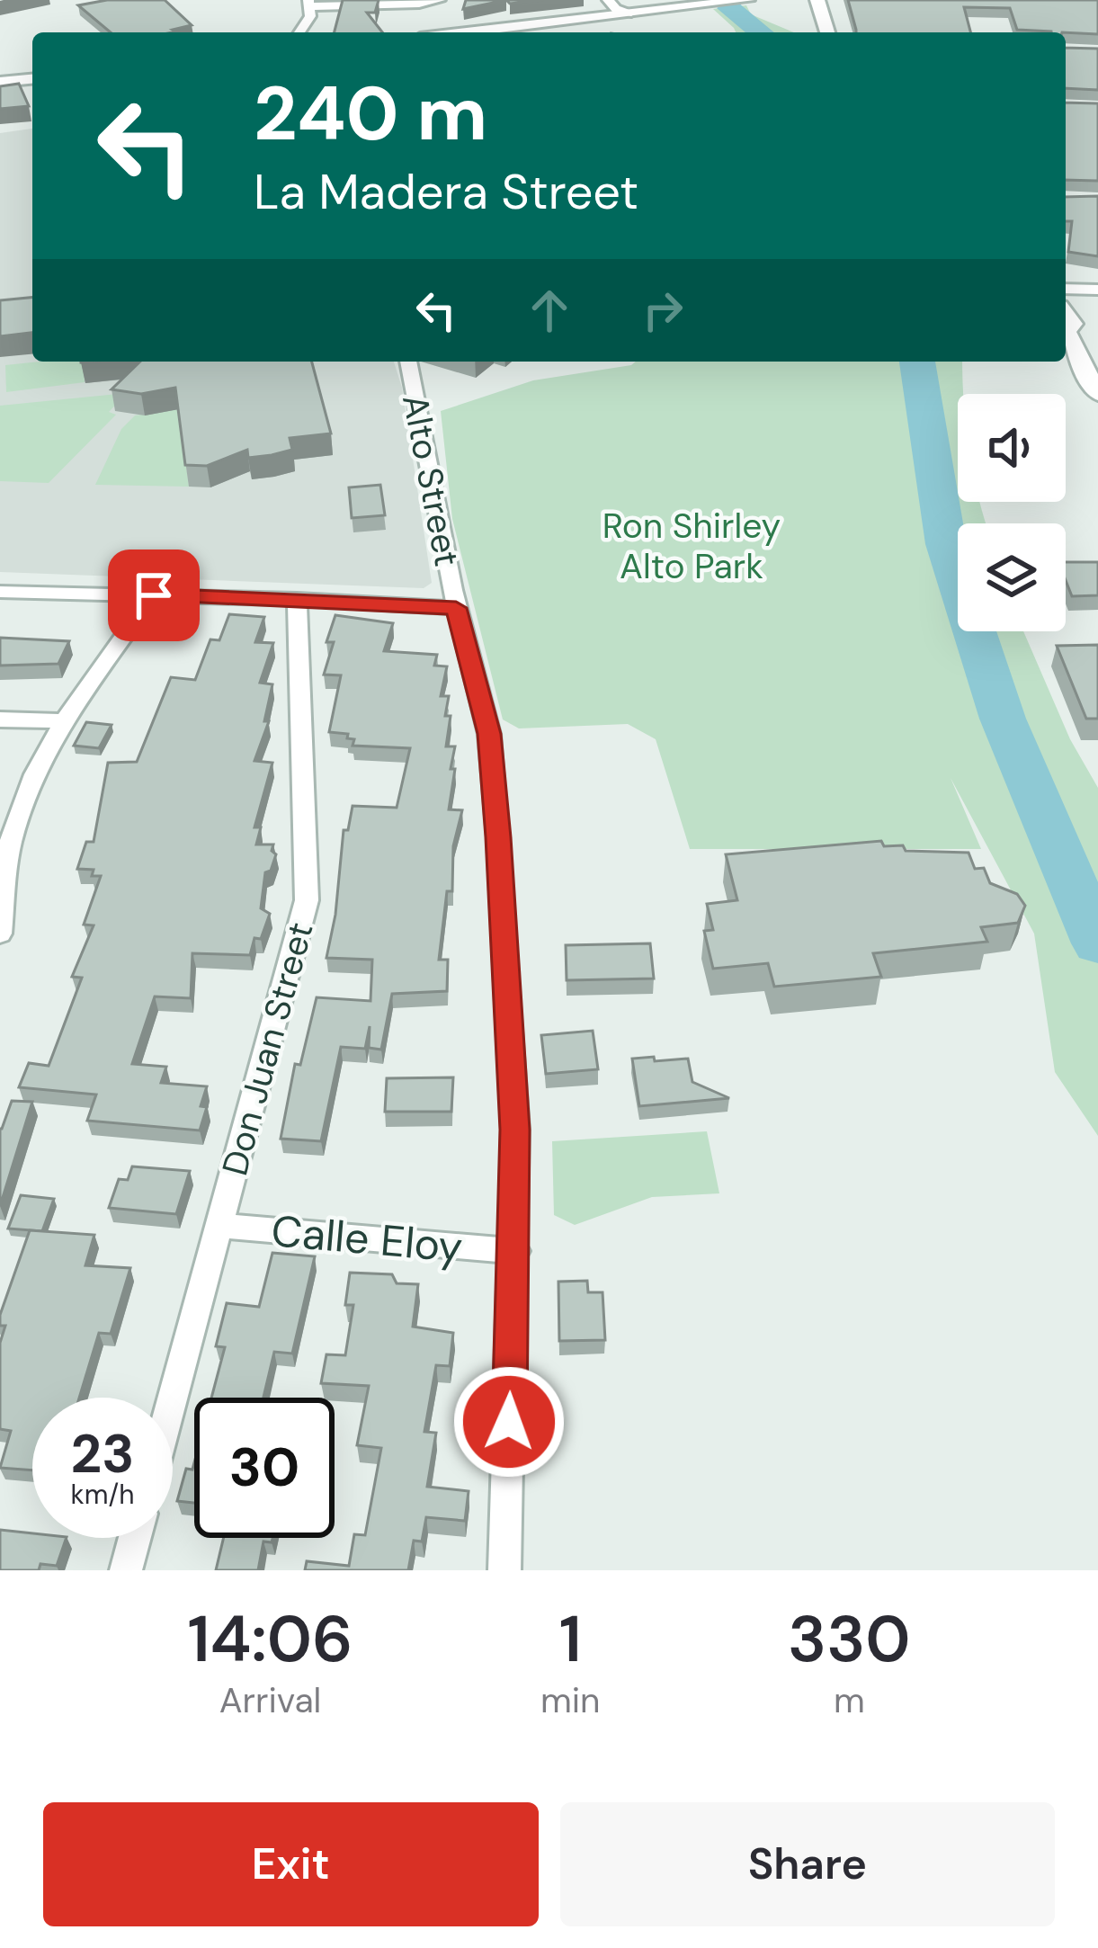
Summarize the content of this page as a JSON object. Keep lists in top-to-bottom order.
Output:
{
  "streets": {
    "street": ["Alto Street", "Don Juan Street", "Calle Eloy"]
  },
  "crossings": [
    ["Alto Street", "Calle Eloy"],
    ["Don Juan Street", "Calle Eloy"]
  ],
  "parks": ["Ron Shirley Alto Park"],
  "page": {
    "turn": ["240 m", "La Madera Street"],
    "speed": "23 km/h",
    "limit": "30",
    "eta": [
      "14:06",
      "Arrival",
      "1",
      "min",
      "330",
      "m"
    ],
    "buttons": ["Exit", "Share"]
  }
}
